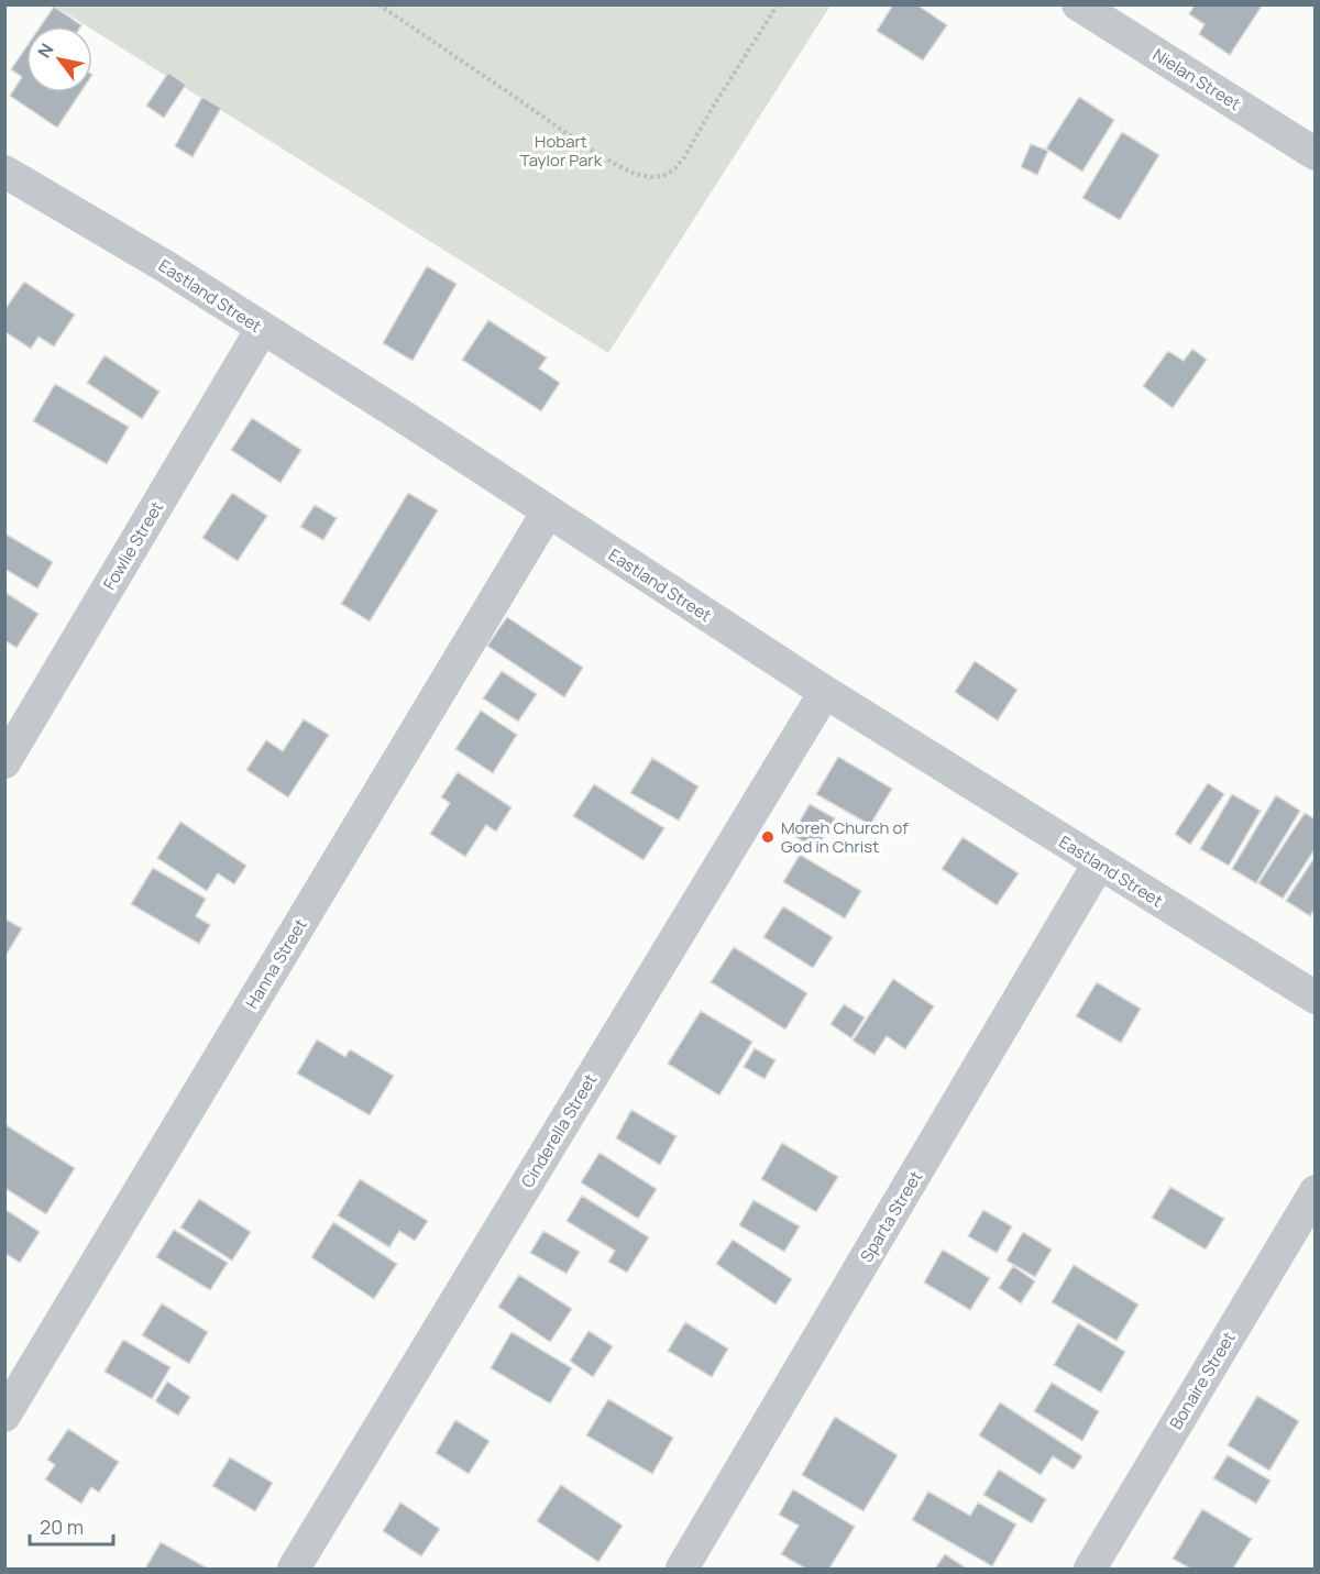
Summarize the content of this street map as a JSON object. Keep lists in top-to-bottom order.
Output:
{
  "streets": {
    "street": [
      "Nielan Street",
      "Eastland Street",
      "Fowlie Street",
      "Hanna Street",
      "Cinderella Street",
      "Sparta Street",
      "Bonaire Street"
    ]
  },
  "crossings": [
    ["Eastland Street", "Fowlie Street"],
    ["Eastland Street", "Hanna Street"],
    ["Eastland Street", "Cinderella Street"],
    ["Eastland Street", "Sparta Street"]
  ],
  "parks": ["Hobart Taylor Park"],
  "places": ["Moreh Church of God in Christ"],
  "scale_bar": "20 m",
  "north": "top left"
}
